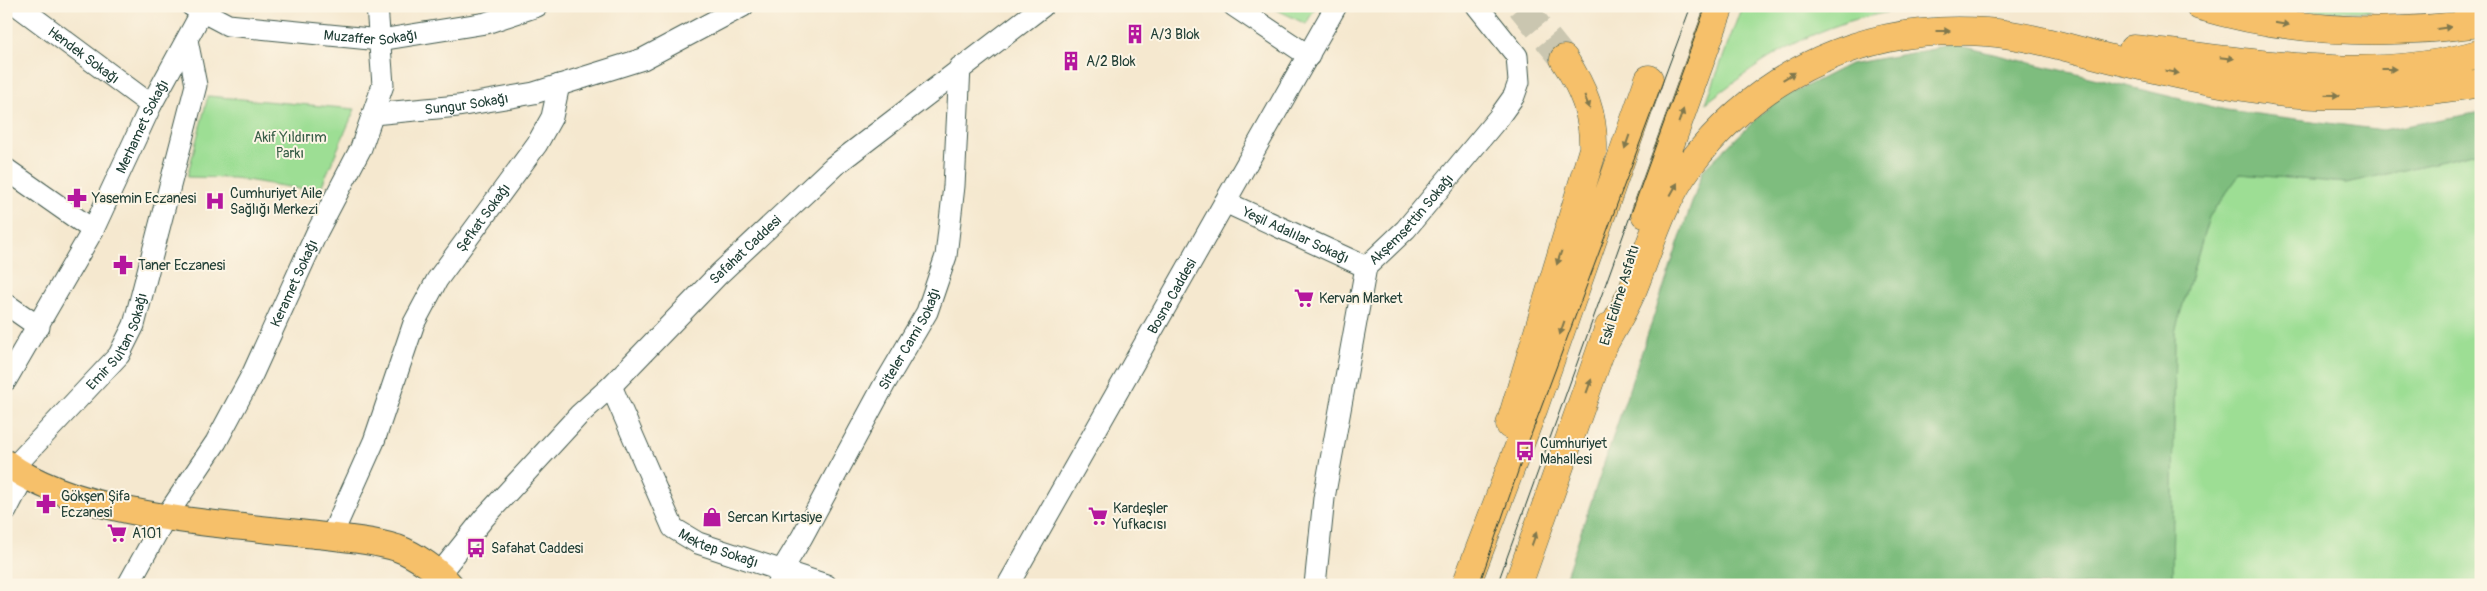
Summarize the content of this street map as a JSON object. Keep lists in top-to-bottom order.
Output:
{
  "streets": {
    "highway": ["Eski Edirne Asfaltı"],
    "street": [
      "Muzaffer Sokağı",
      "Hendek Sokağı",
      "Sungur Sokağı",
      "Merhamet Sokağı",
      "Şefkat Sokağı",
      "Akşemsettin Sokağı",
      "Yeşil Adalılar Sokağı",
      "Safahat Caddesi",
      "Keramet Sokağı",
      "Bosna Caddesi",
      "Siteler Cami Sokağı",
      "Emir Sultan Sokağı",
      "Mektep Sokağı"
    ]
  },
  "crossings": [
    ["Muzaffer Sokağı", "Merhamet Sokağı"],
    ["Muzaffer Sokağı", "Keramet Sokağı"],
    ["Hendek Sokağı", "Merhamet Sokağı"],
    ["Sungur Sokağı", "Şefkat Sokağı"],
    ["Sungur Sokağı", "Keramet Sokağı"],
    ["Merhamet Sokağı", "Emir Sultan Sokağı"],
    ["Akşemsettin Sokağı", "Yeşil Adalılar Sokağı"],
    ["Yeşil Adalılar Sokağı", "Bosna Caddesi"],
    ["Safahat Caddesi", "Siteler Cami Sokağı"],
    ["Safahat Caddesi", "Mektep Sokağı"],
    ["Siteler Cami Sokağı", "Mektep Sokağı"]
  ],
  "parks": ["Akif Yıldırım Parkı"],
  "places": {
    "building": ["A/3 Blok", "A/2 Blok"],
    "pharmacy": ["Yasemin Eczanesi", "Taner Eczanesi", "Gökşen Şifa Eczanesi"],
    "hospital": ["Cumhuriyet Aile Sağlığı Merkezi"],
    "supermarket": ["Kervan Market", "Kardeşler Yufkacısı", "A101"],
    "bus stop": ["Cumhuriyet Mahallesi", "Safahat Caddesi"],
    "shop": ["Sercan Kırtasiye"]
  }
}
